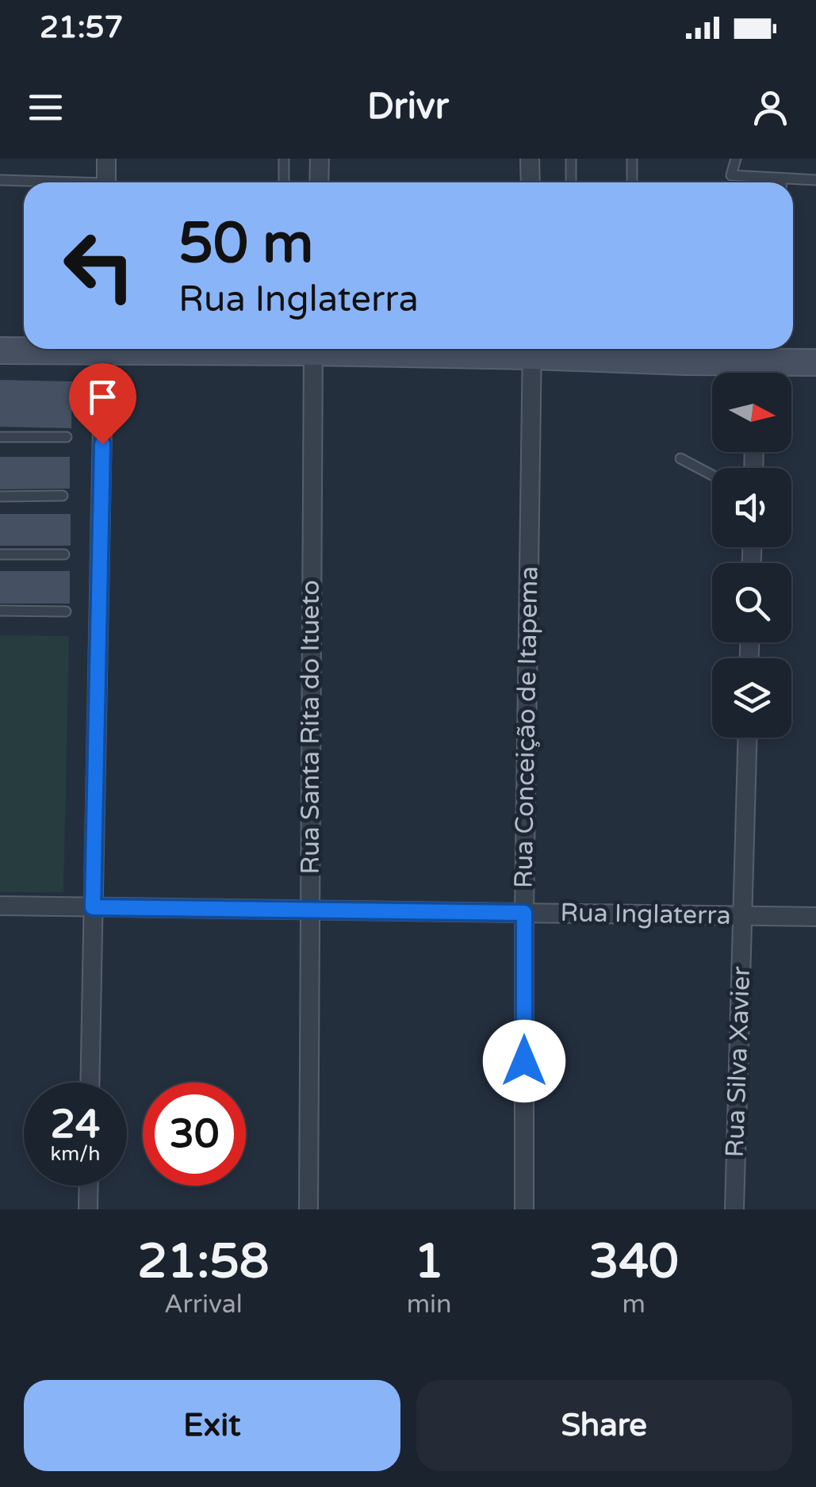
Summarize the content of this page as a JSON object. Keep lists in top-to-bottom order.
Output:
{
  "streets": {
    "street": [
      "Rua Santa Rita do Itueto",
      "Rua Conceição de Itapema",
      "Rua Inglaterra",
      "Rua Silva Xavier"
    ]
  },
  "crossings": [
    ["Rua Santa Rita do Itueto", "Rua Inglaterra"],
    ["Rua Conceição de Itapema", "Rua Inglaterra"],
    ["Rua Inglaterra", "Rua Silva Xavier"]
  ],
  "north": "right",
  "page": {
    "status": "21:57",
    "header": "Drivr",
    "turn": ["50 m", "Rua Inglaterra"],
    "speed": "24 km/h",
    "limit": "30",
    "eta": [
      "21:58",
      "Arrival",
      "1",
      "min",
      "340",
      "m"
    ],
    "buttons": ["Exit", "Share"]
  }
}
